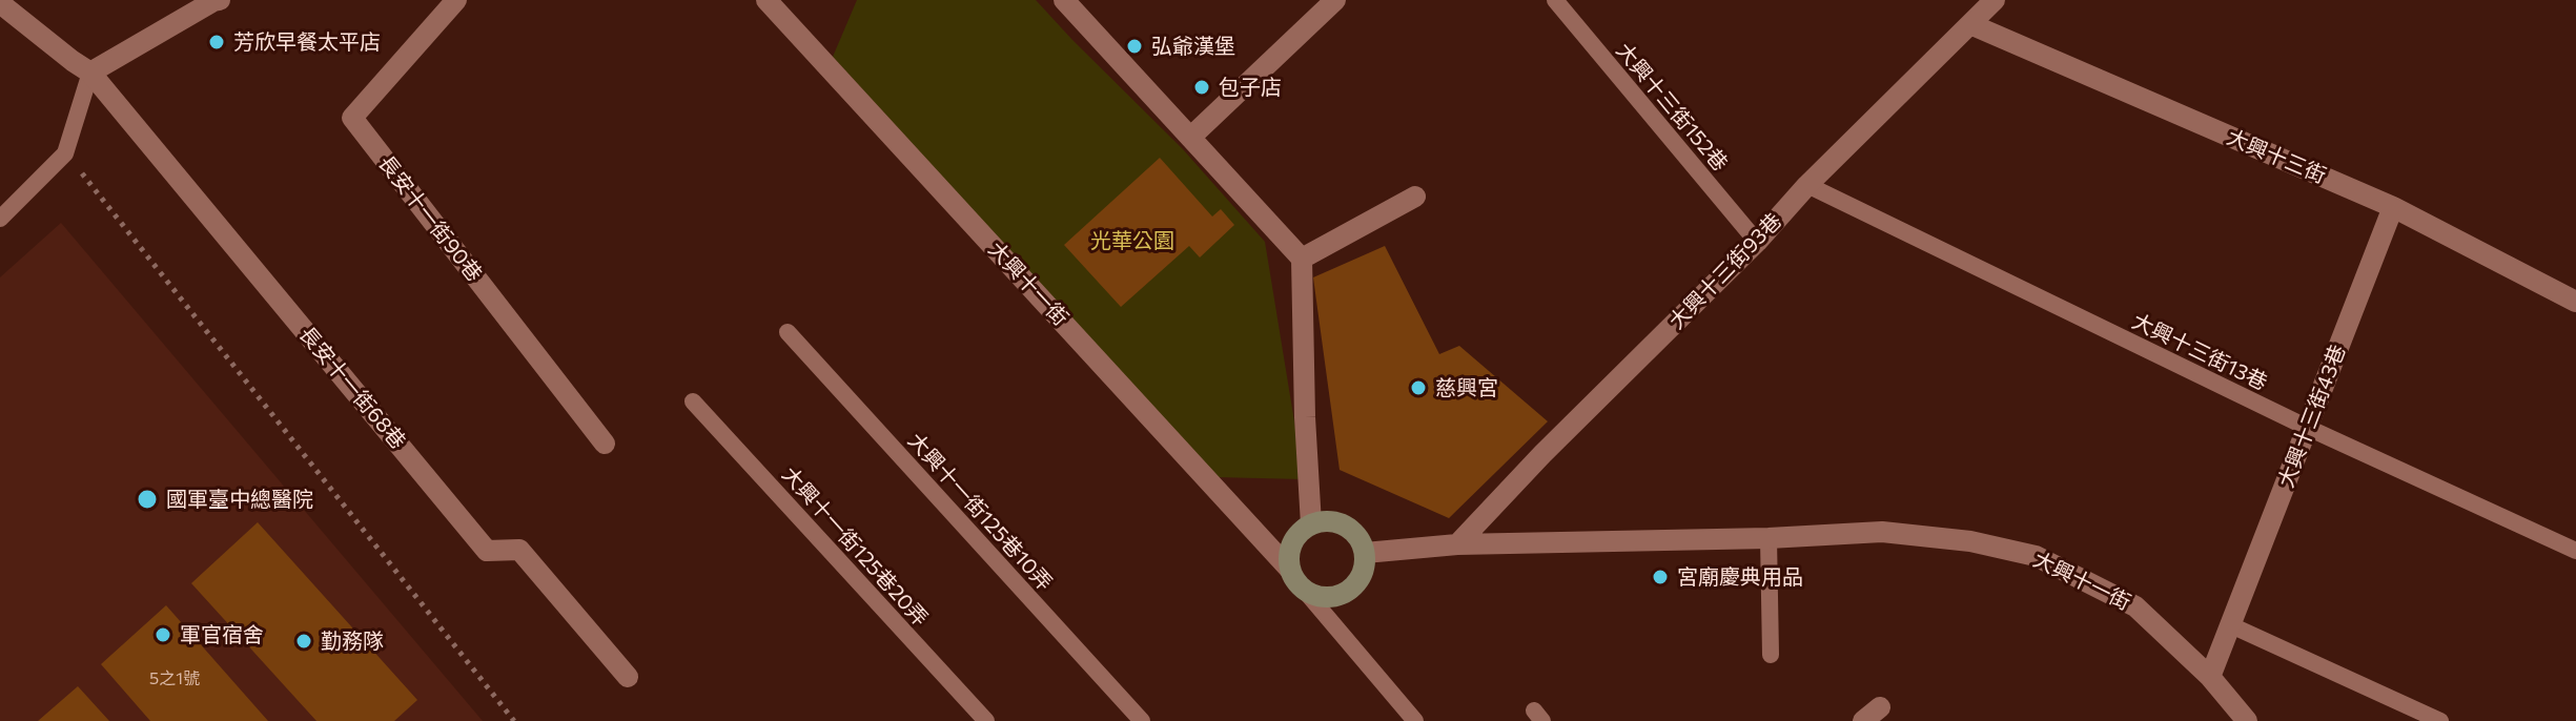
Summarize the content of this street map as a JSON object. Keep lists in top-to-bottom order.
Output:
{
  "streets": {
    "street": [
      "大興十三街",
      "長安十一街90巷",
      "大興十三街93巷",
      "大興十一街",
      "長安十一街68巷",
      "大興十三街43巷"
    ],
    "lane": [
      "大興十三街152巷",
      "大興十三街13巷",
      "大興十一街125巷10弄",
      "大興十一街125巷20弄"
    ]
  },
  "crossings": [
    ["大興十三街152巷", "大興十三街93巷"],
    ["大興十三街", "大興十三街93巷"],
    ["大興十三街", "大興十三街43巷"],
    ["大興十三街93巷", "大興十一街"],
    ["大興十三街93巷", "大興十三街13巷"],
    ["大興十一街", "大興十三街43巷"],
    ["大興十三街13巷", "大興十三街43巷"]
  ],
  "parks": ["光華公園"],
  "places": [
    "芳欣早餐太平店",
    "弘爺漢堡",
    "包子店",
    "慈興宮",
    "國軍臺中總醫院",
    "宮廟慶典用品",
    "軍官宿舍",
    "勤務隊"
  ],
  "house_numbers": ["5之1號"]
}
